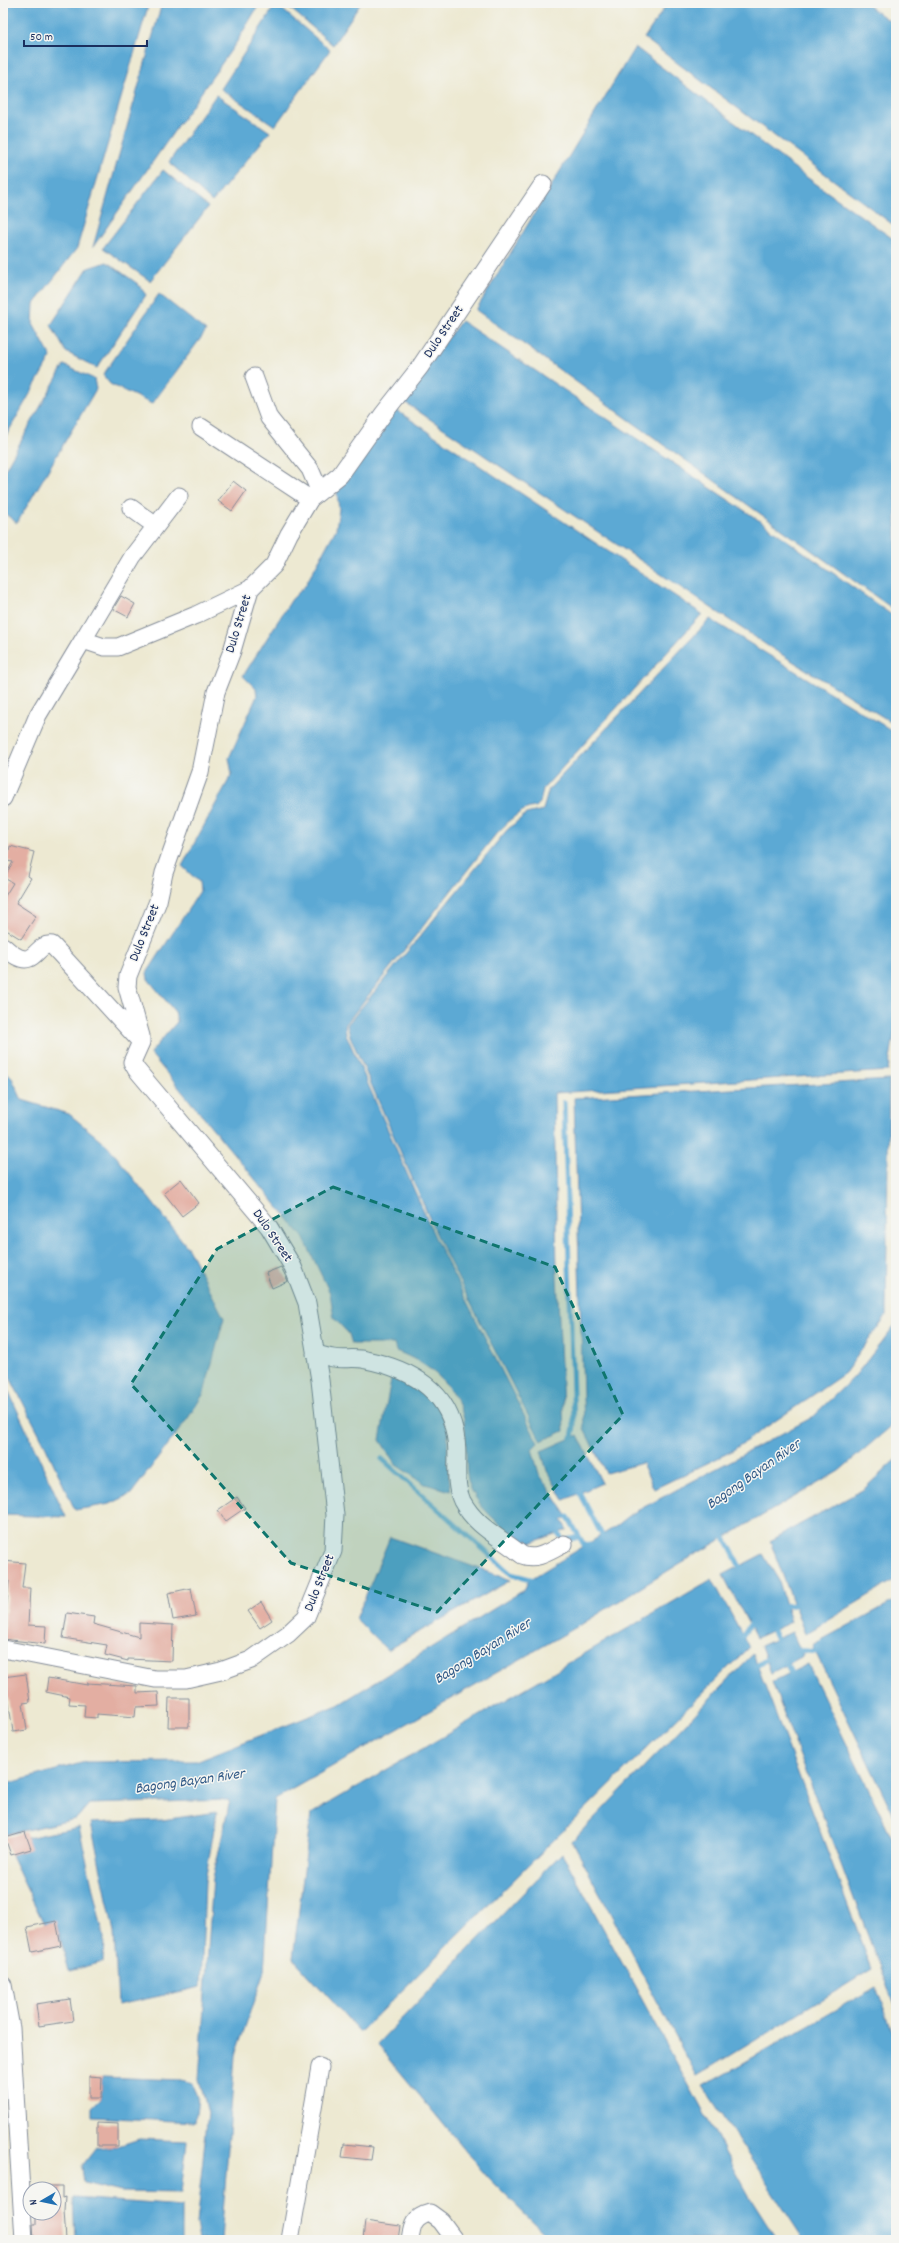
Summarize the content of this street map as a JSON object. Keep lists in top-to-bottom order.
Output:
{
  "streets": {
    "street": ["Dulo Street"]
  },
  "water": ["Bagong Bayan River"],
  "scale_bar": "50 m",
  "north": "left"
}
